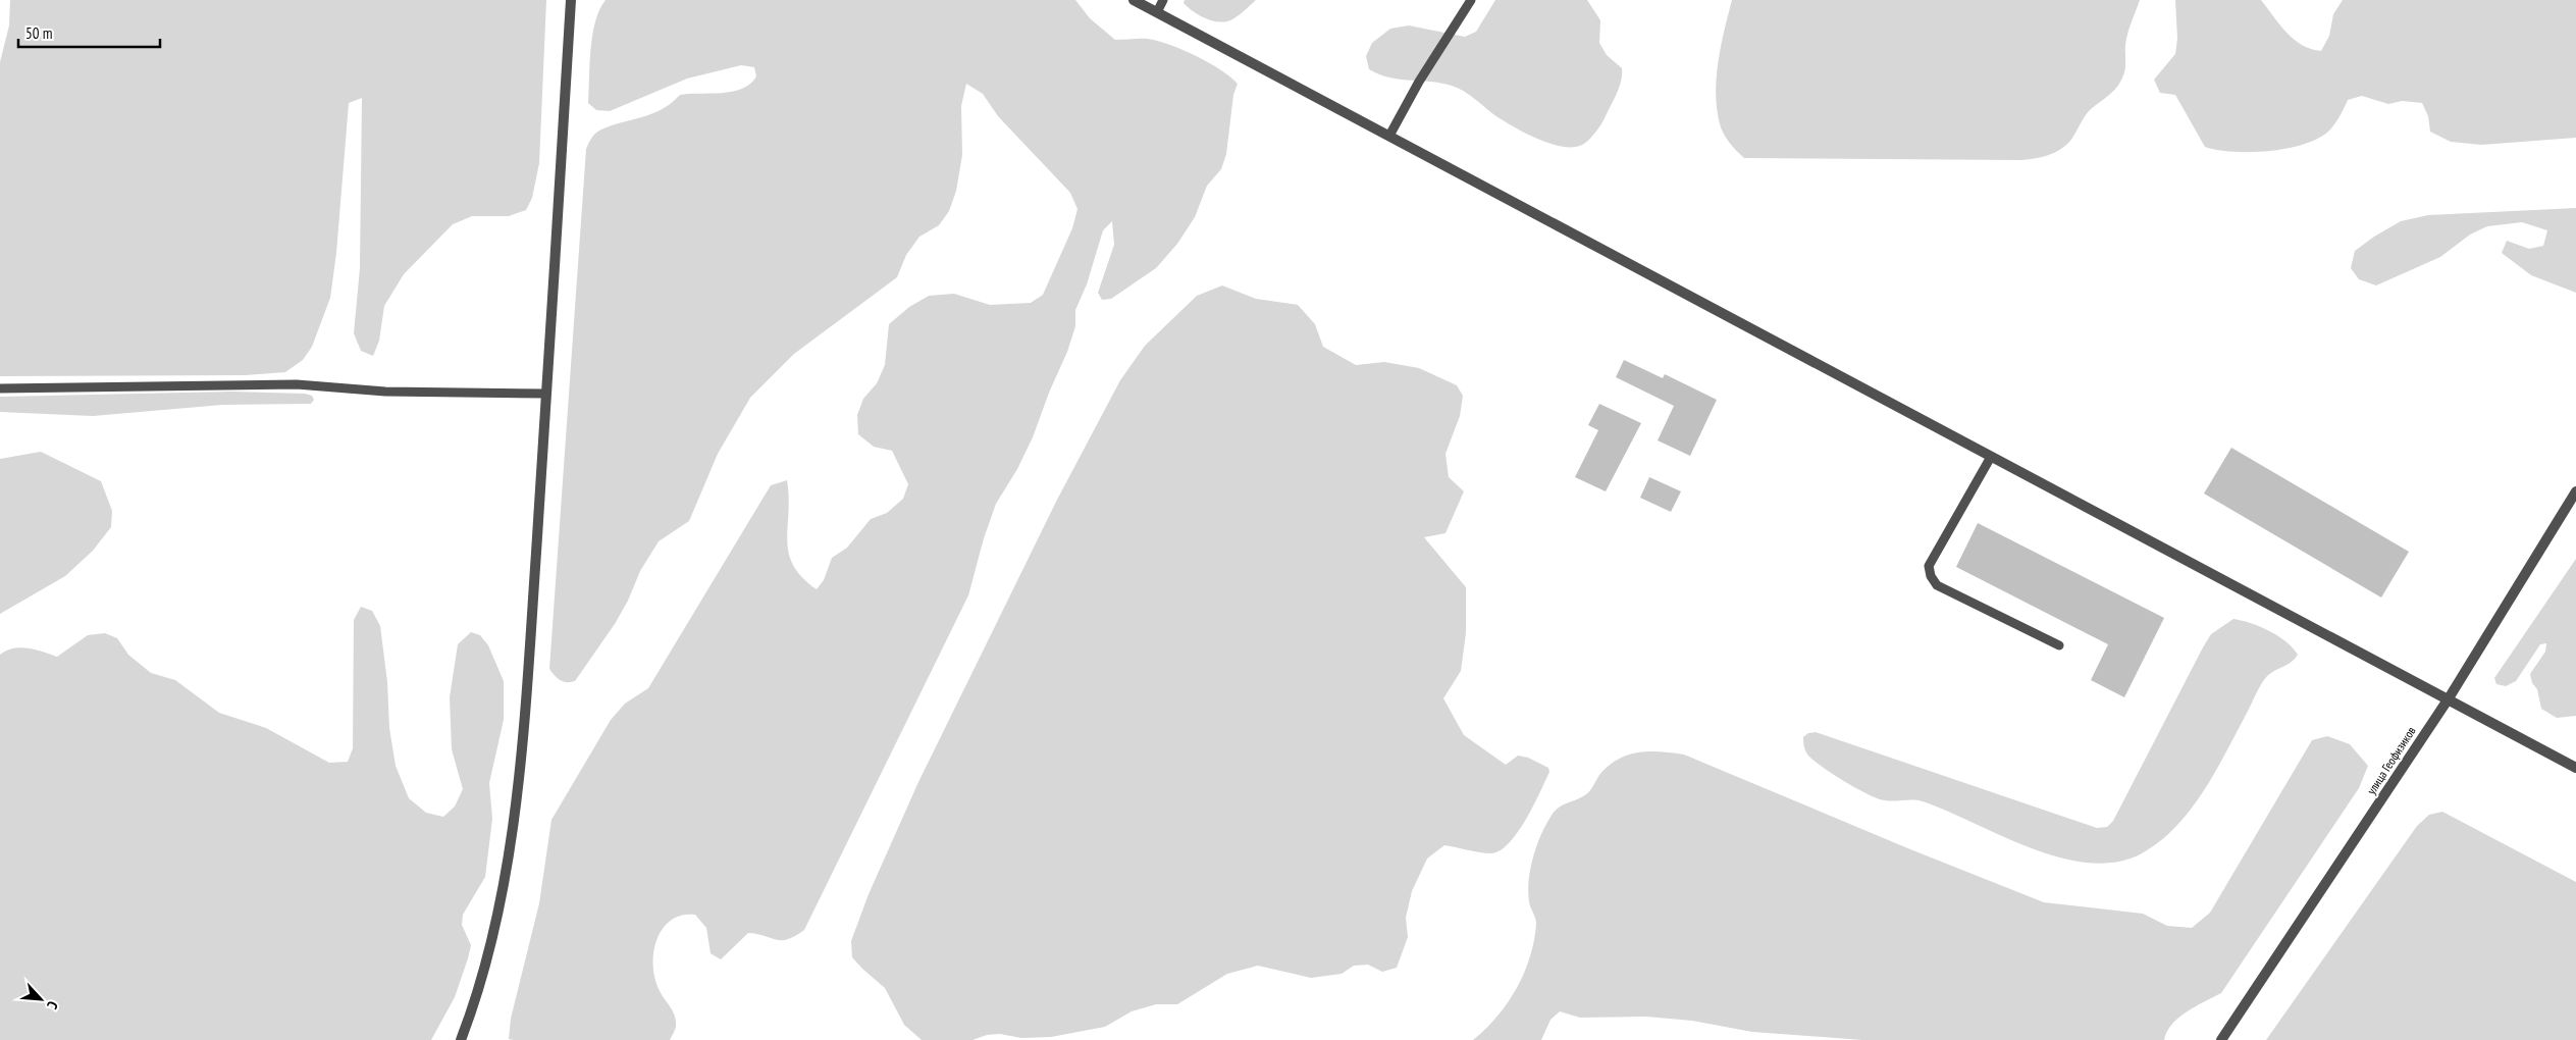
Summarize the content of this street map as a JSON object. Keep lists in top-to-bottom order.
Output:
{
  "streets": {
    "street": ["улица Геофизиков"]
  },
  "scale_bar": "50 m",
  "north": "bottom right"
}
